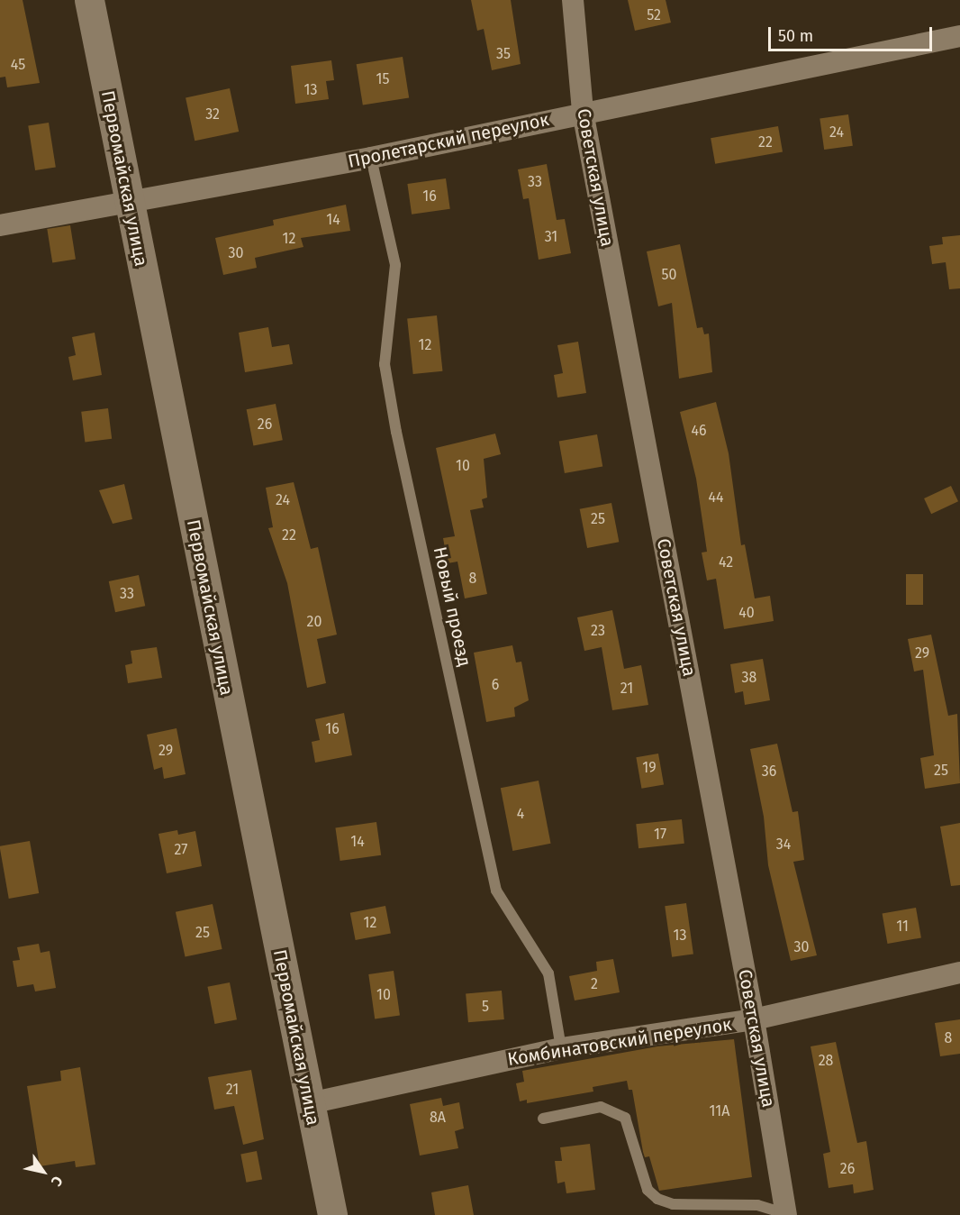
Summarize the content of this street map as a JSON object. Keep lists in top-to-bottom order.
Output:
{
  "streets": {
    "main road": ["Первомайская улица"],
    "street": ["Пролетарский переулок", "Советская улица", "Комбинатовский переулок"],
    "lane": ["Новый проезд"]
  },
  "crossings": [
    ["Пролетарский переулок", "Советская улица"],
    ["Пролетарский переулок", "Первомайская улица"],
    ["Пролетарский переулок", "Новый проезд"],
    ["Советская улица", "Комбинатовский переулок"],
    ["Первомайская улица", "Комбинатовский переулок"],
    ["Новый проезд", "Комбинатовский переулок"]
  ],
  "house_numbers": [
    "52",
    "35",
    "45",
    "15",
    "13",
    "32",
    "24",
    "22",
    "33",
    "16",
    "14",
    "31",
    "12",
    "30",
    "50",
    "12",
    "26",
    "46",
    "10",
    "44",
    "24",
    "25",
    "22",
    "42",
    "8",
    "33",
    "40",
    "20",
    "23",
    "29",
    "38",
    "6",
    "21",
    "16",
    "29",
    "19",
    "25",
    "36",
    "4",
    "17",
    "14",
    "34",
    "27",
    "12",
    "11",
    "25",
    "13",
    "30",
    "2",
    "10",
    "5",
    "8",
    "28",
    "21",
    "11А",
    "8А",
    "26"
  ],
  "scale_bar": "50 m",
  "north": "bottom right"
}
